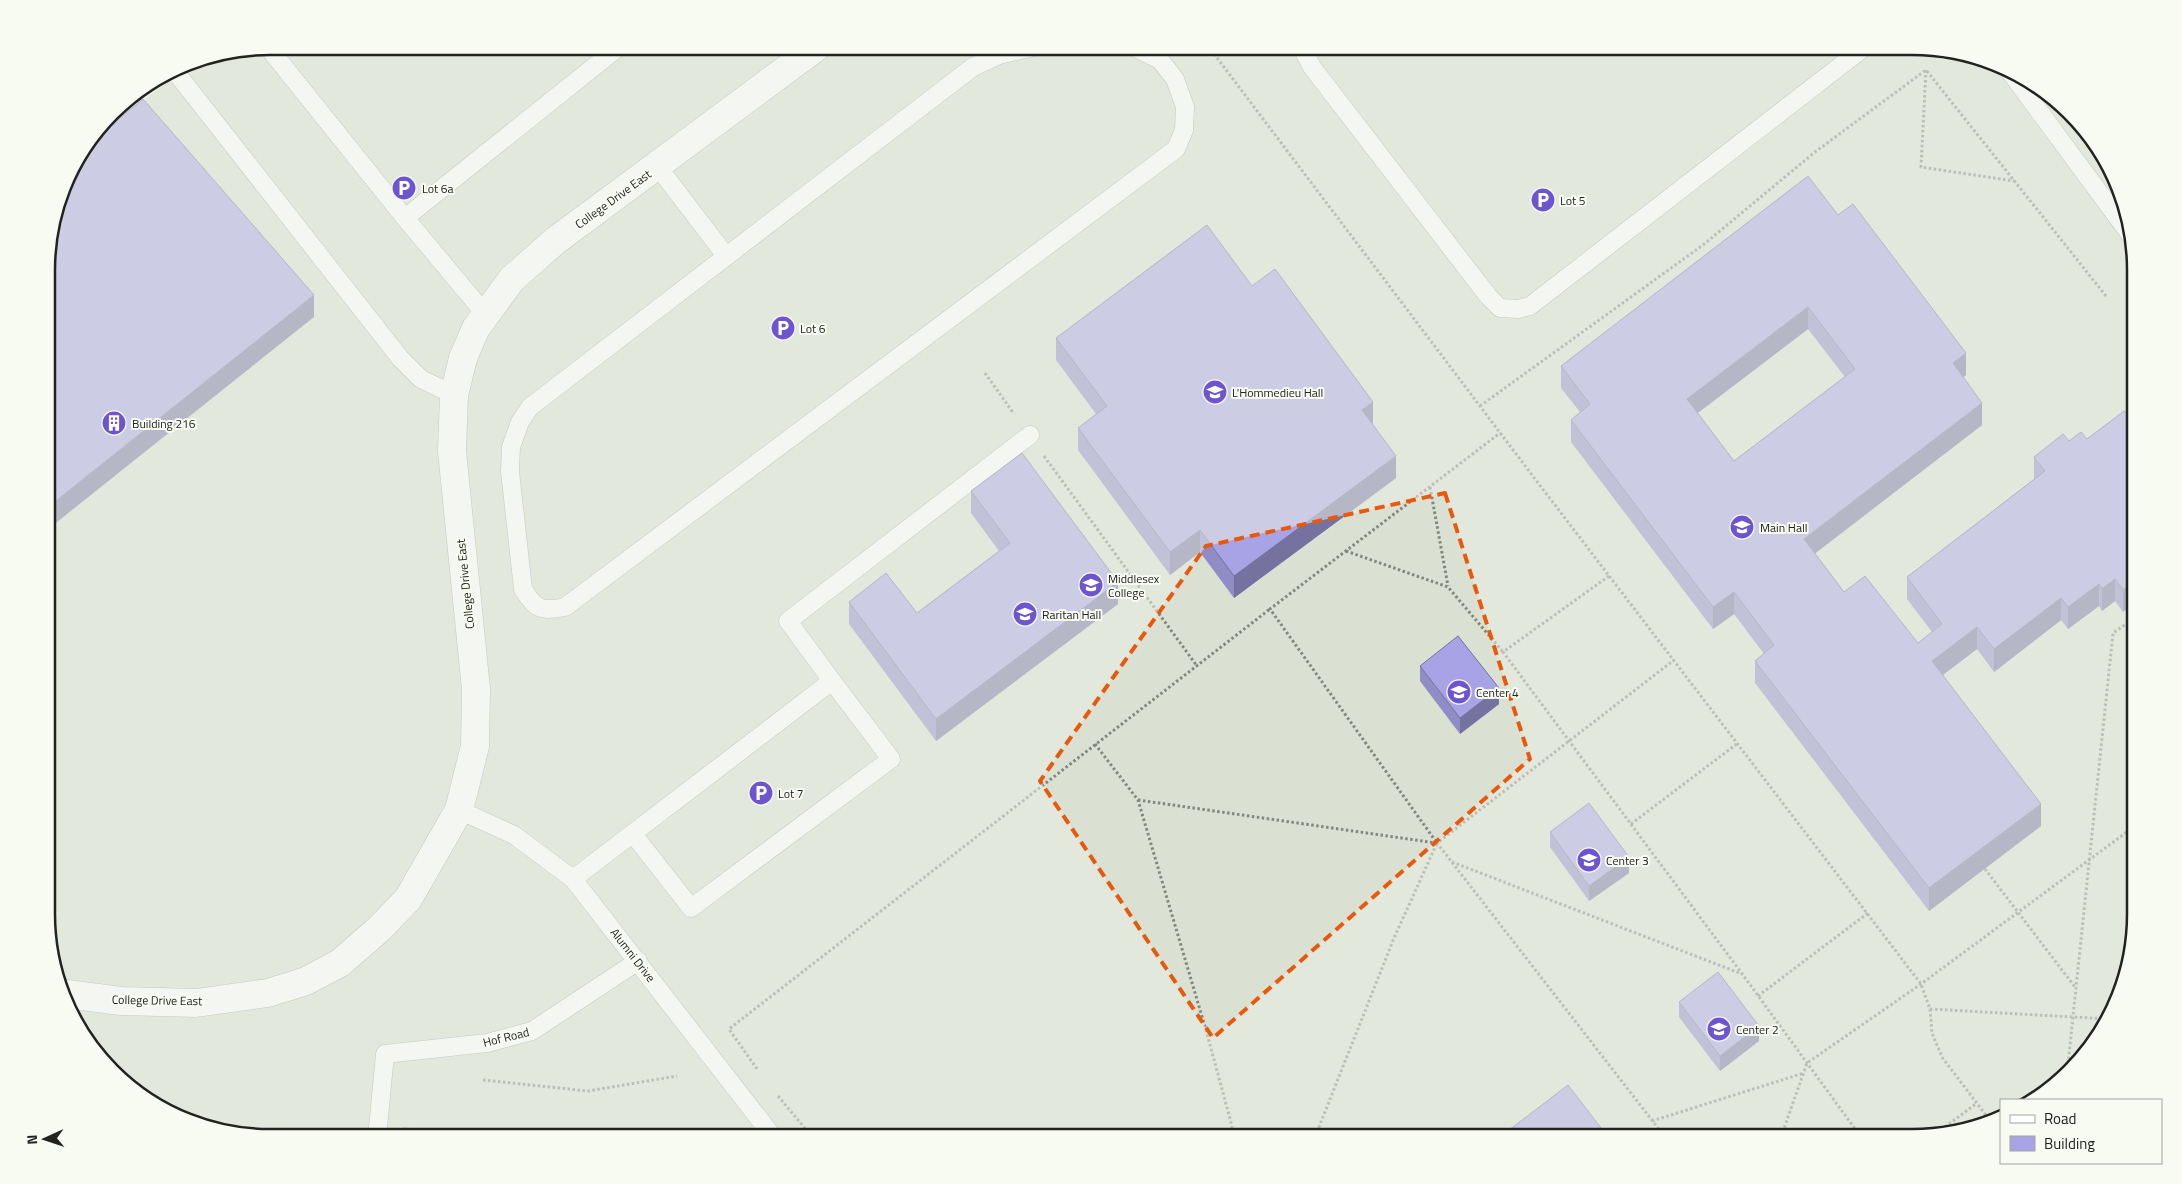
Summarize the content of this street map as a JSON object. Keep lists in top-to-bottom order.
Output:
{
  "streets": {
    "street": ["College Drive East"],
    "lane": ["Alumni Drive", "Hof Road"]
  },
  "crossings": [
    ["College Drive East", "Alumni Drive"],
    ["Alumni Drive", "Hof Road"]
  ],
  "places": {
    "parking": [
      "Lot 6a",
      "Lot 5",
      "Lot 6",
      "Lot 7"
    ],
    "school or university": [
      "L'Hommedieu Hall",
      "Main Hall",
      "Middlesex College",
      "Raritan Hall",
      "Center 4",
      "Center 3",
      "Center 2"
    ],
    "building": ["Building 216"]
  },
  "legend": ["Road", "Building"],
  "north": "left"
}
